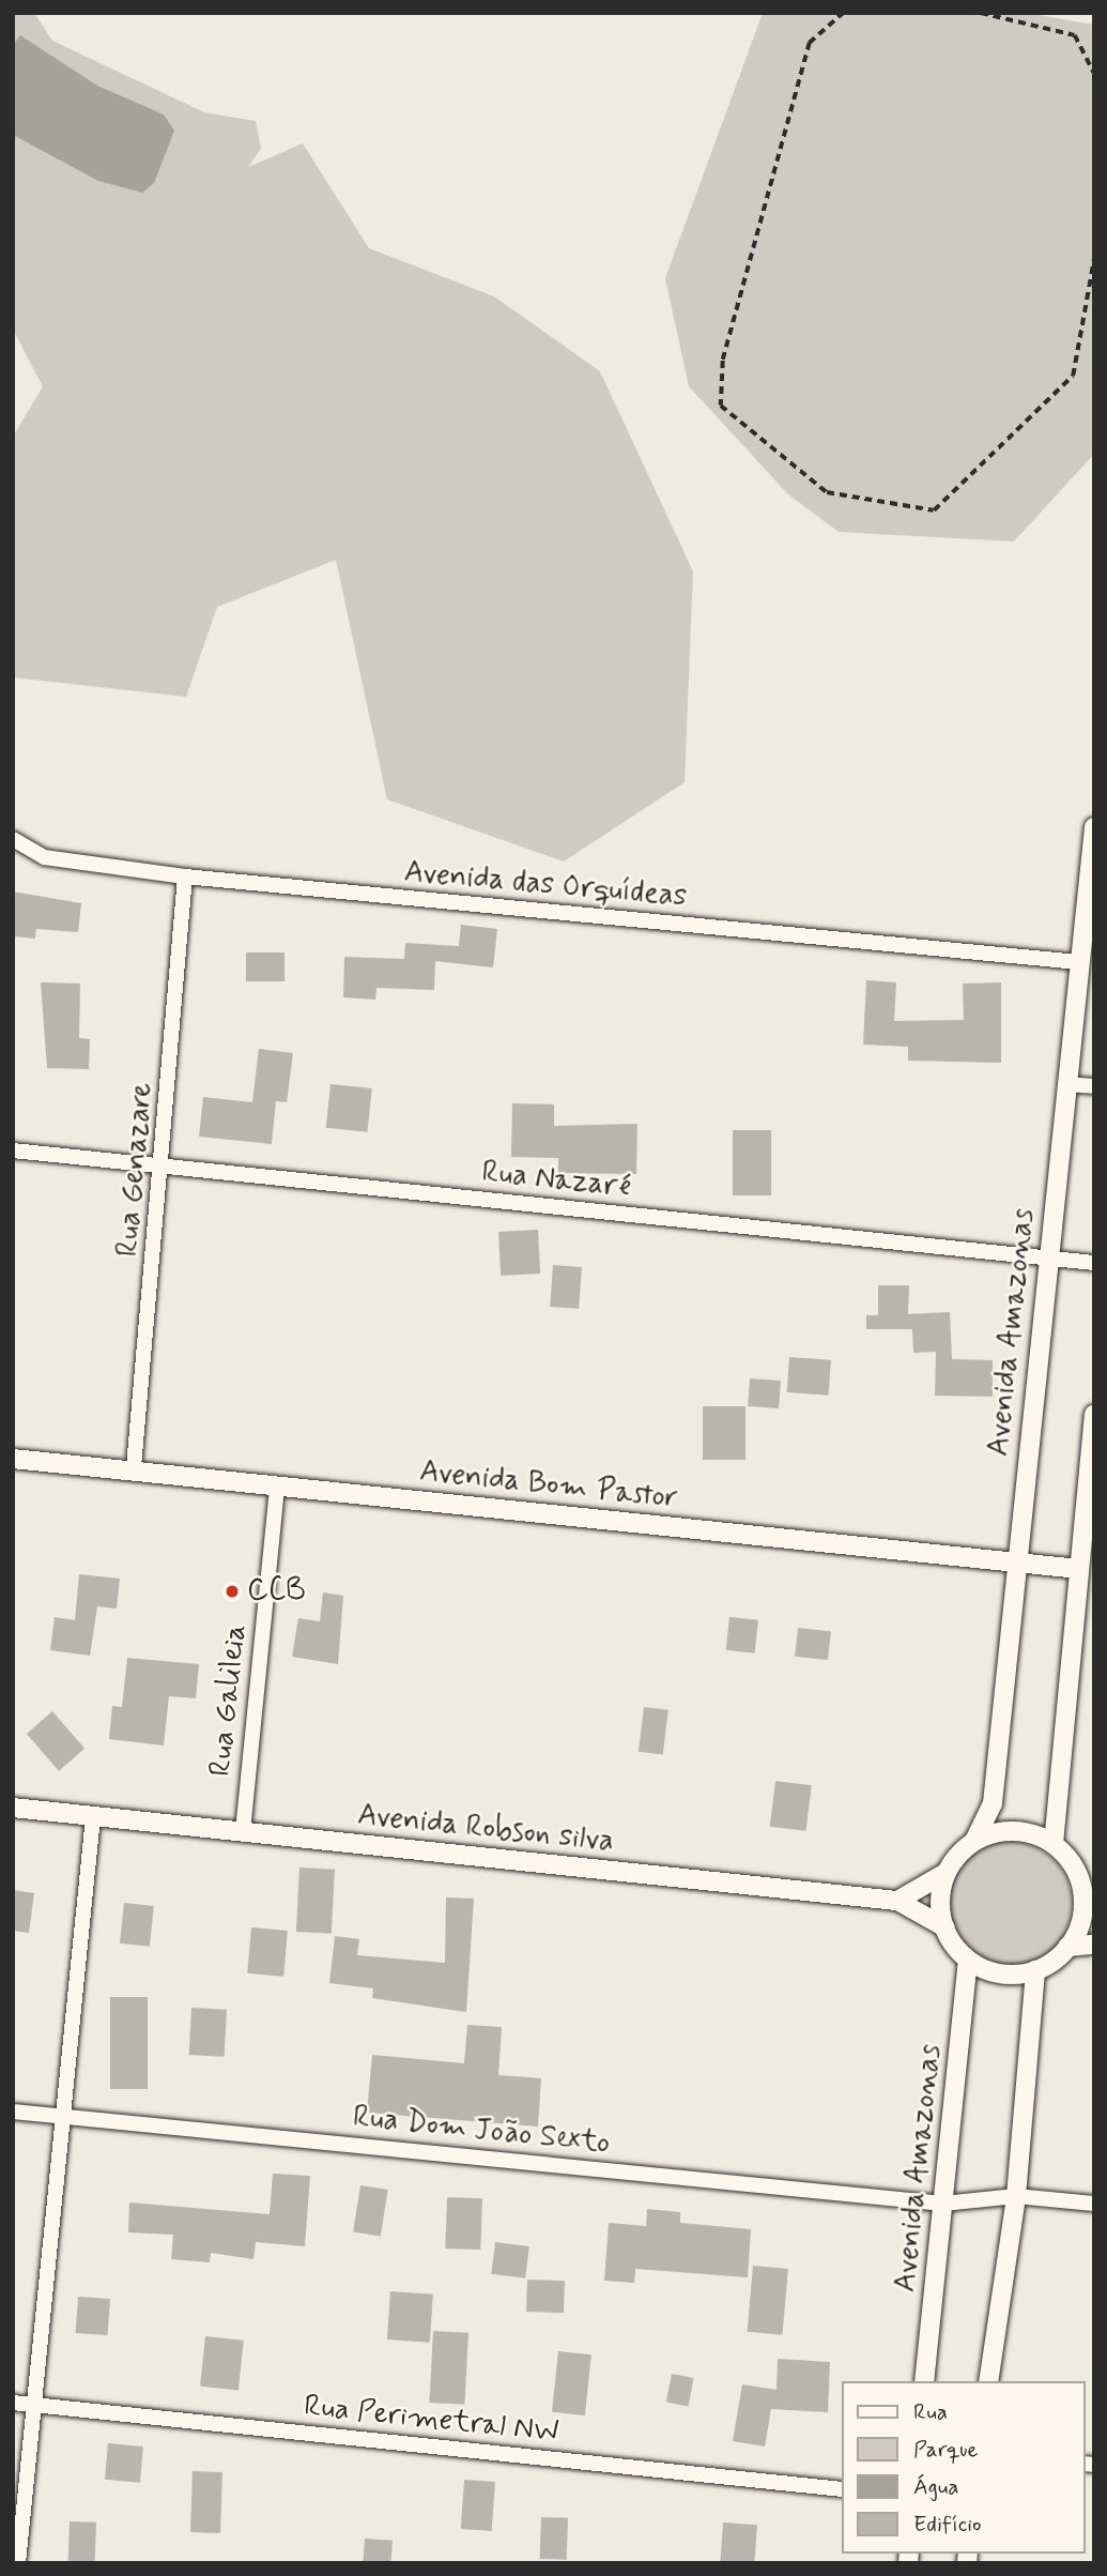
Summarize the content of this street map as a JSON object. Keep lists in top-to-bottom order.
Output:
{
  "streets": {
    "street": [
      "Avenida das Orquídeas",
      "Rua Genazare",
      "Rua Nazaré",
      "Avenida Amazonas",
      "Avenida Bom Pastor",
      "Rua Galileia",
      "Avenida Robson silva",
      "Rua Dom João Sexto",
      "Rua Perimetral NW"
    ]
  },
  "crossings": [
    ["Avenida das Orquídeas", "Rua Genazare"],
    ["Avenida das Orquídeas", "Avenida Amazonas"],
    ["Rua Genazare", "Rua Nazaré"],
    ["Rua Genazare", "Avenida Bom Pastor"],
    ["Rua Nazaré", "Avenida Amazonas"],
    ["Avenida Amazonas", "Avenida Bom Pastor"],
    ["Avenida Amazonas", "Avenida Robson silva"],
    ["Avenida Amazonas", "Rua Dom João Sexto"],
    ["Avenida Bom Pastor", "Rua Galileia"],
    ["Rua Galileia", "Avenida Robson silva"]
  ],
  "places": ["CCB"],
  "legend": [
    "Rua",
    "Parque",
    "Água",
    "Edifício"
  ]
}
